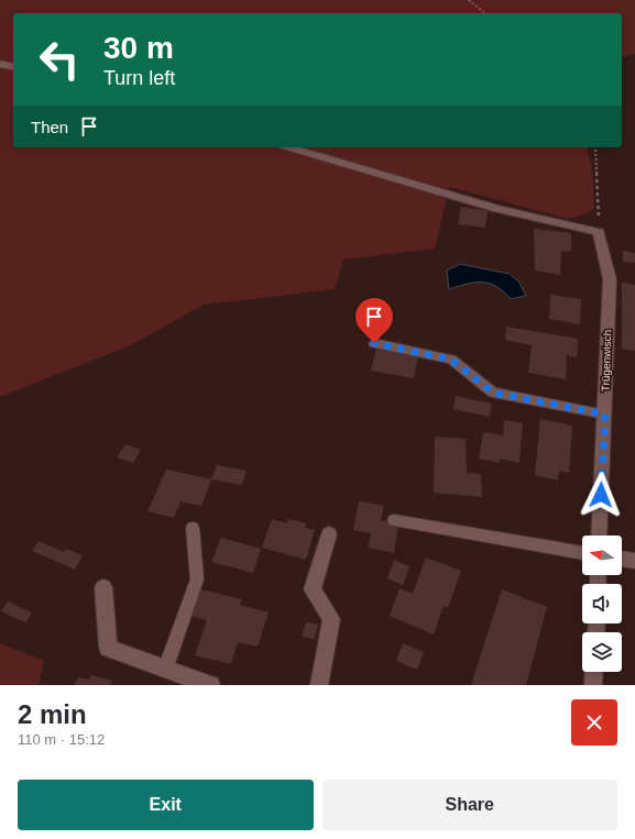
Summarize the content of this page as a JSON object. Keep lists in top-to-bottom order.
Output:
{
  "streets": {
    "street": ["Trügenwisch"]
  },
  "north": "left",
  "page": {
    "turn": ["30 m", "Turn left"],
    "then": "Then",
    "heading": ["2 min", "110 m · 15:12"],
    "buttons": ["Exit", "Share"]
  }
}
